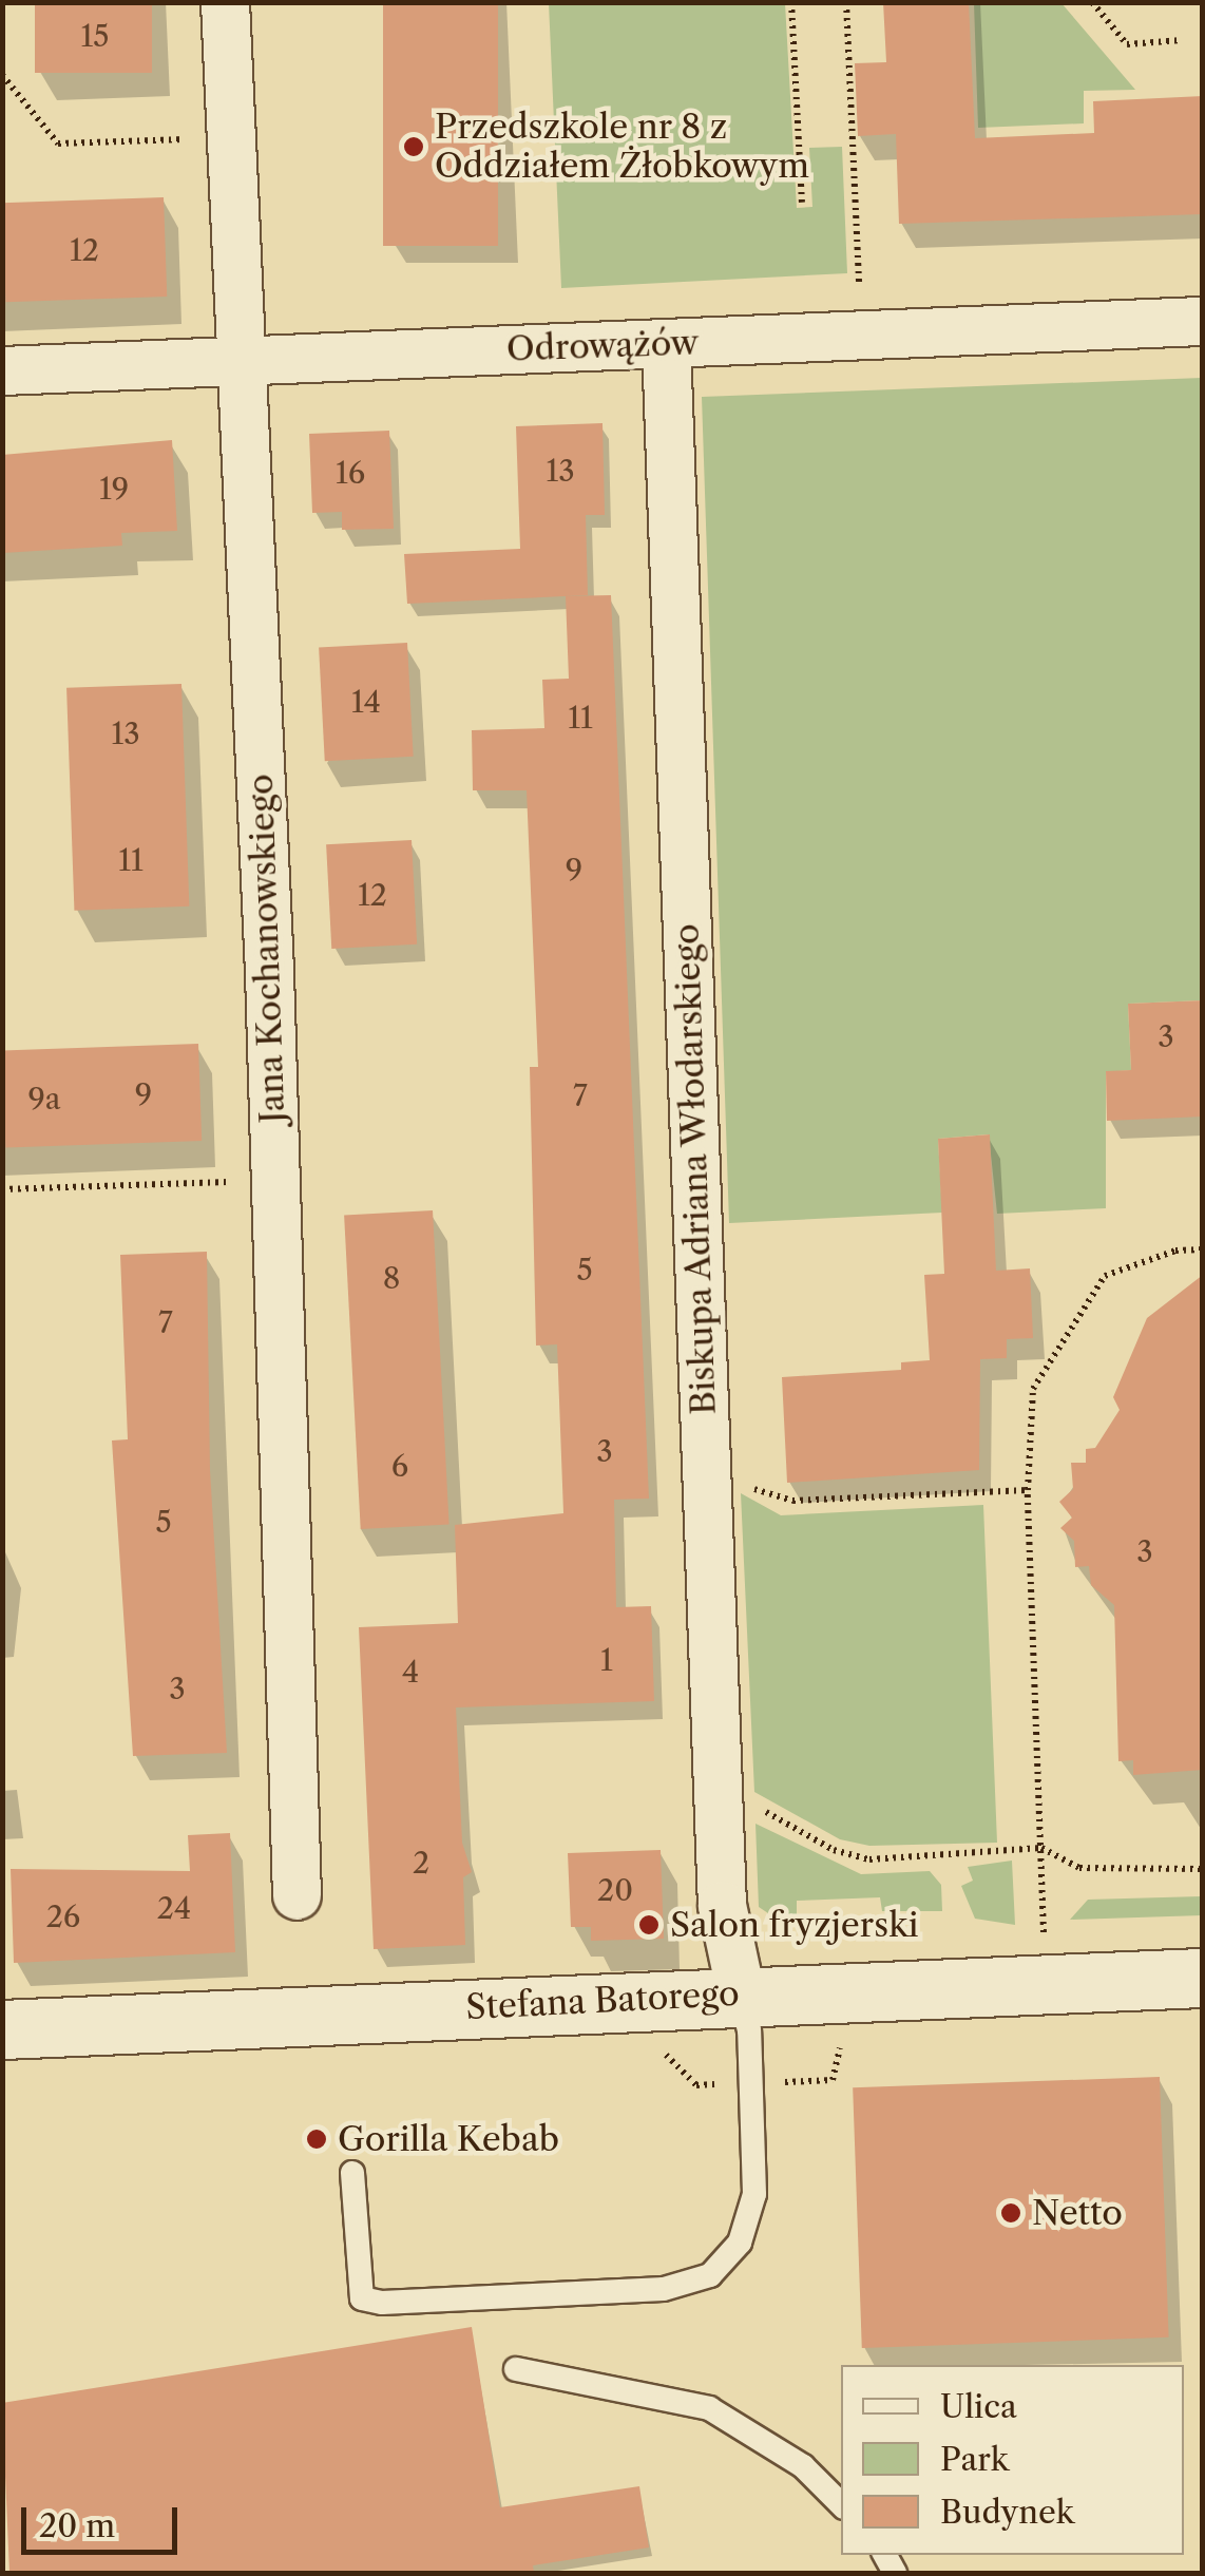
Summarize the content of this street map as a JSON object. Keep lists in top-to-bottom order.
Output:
{
  "streets": {
    "street": [
      "Odrowążów",
      "Jana Kochanowskiego",
      "Biskupa Adriana Włodarskiego",
      "Stefana Batorego"
    ]
  },
  "crossings": [
    ["Odrowążów", "Jana Kochanowskiego"],
    ["Odrowążów", "Biskupa Adriana Włodarskiego"],
    ["Biskupa Adriana Włodarskiego", "Stefana Batorego"]
  ],
  "places": [
    "Przedszkole nr 8 z Oddziałem Żłobkowym",
    "Salon fryzjerski",
    "Gorilla Kebab",
    "Netto"
  ],
  "house_numbers": [
    "15",
    "12",
    "13",
    "16",
    "19",
    "14",
    "11",
    "13",
    "11",
    "9",
    "12",
    "3",
    "9",
    "7",
    "9a",
    "5",
    "8",
    "7",
    "3",
    "6",
    "5",
    "3",
    "1",
    "4",
    "3",
    "2",
    "20",
    "24",
    "26"
  ],
  "legend": ["Ulica", "Park", "Budynek"],
  "scale_bar": "20 m"
}
